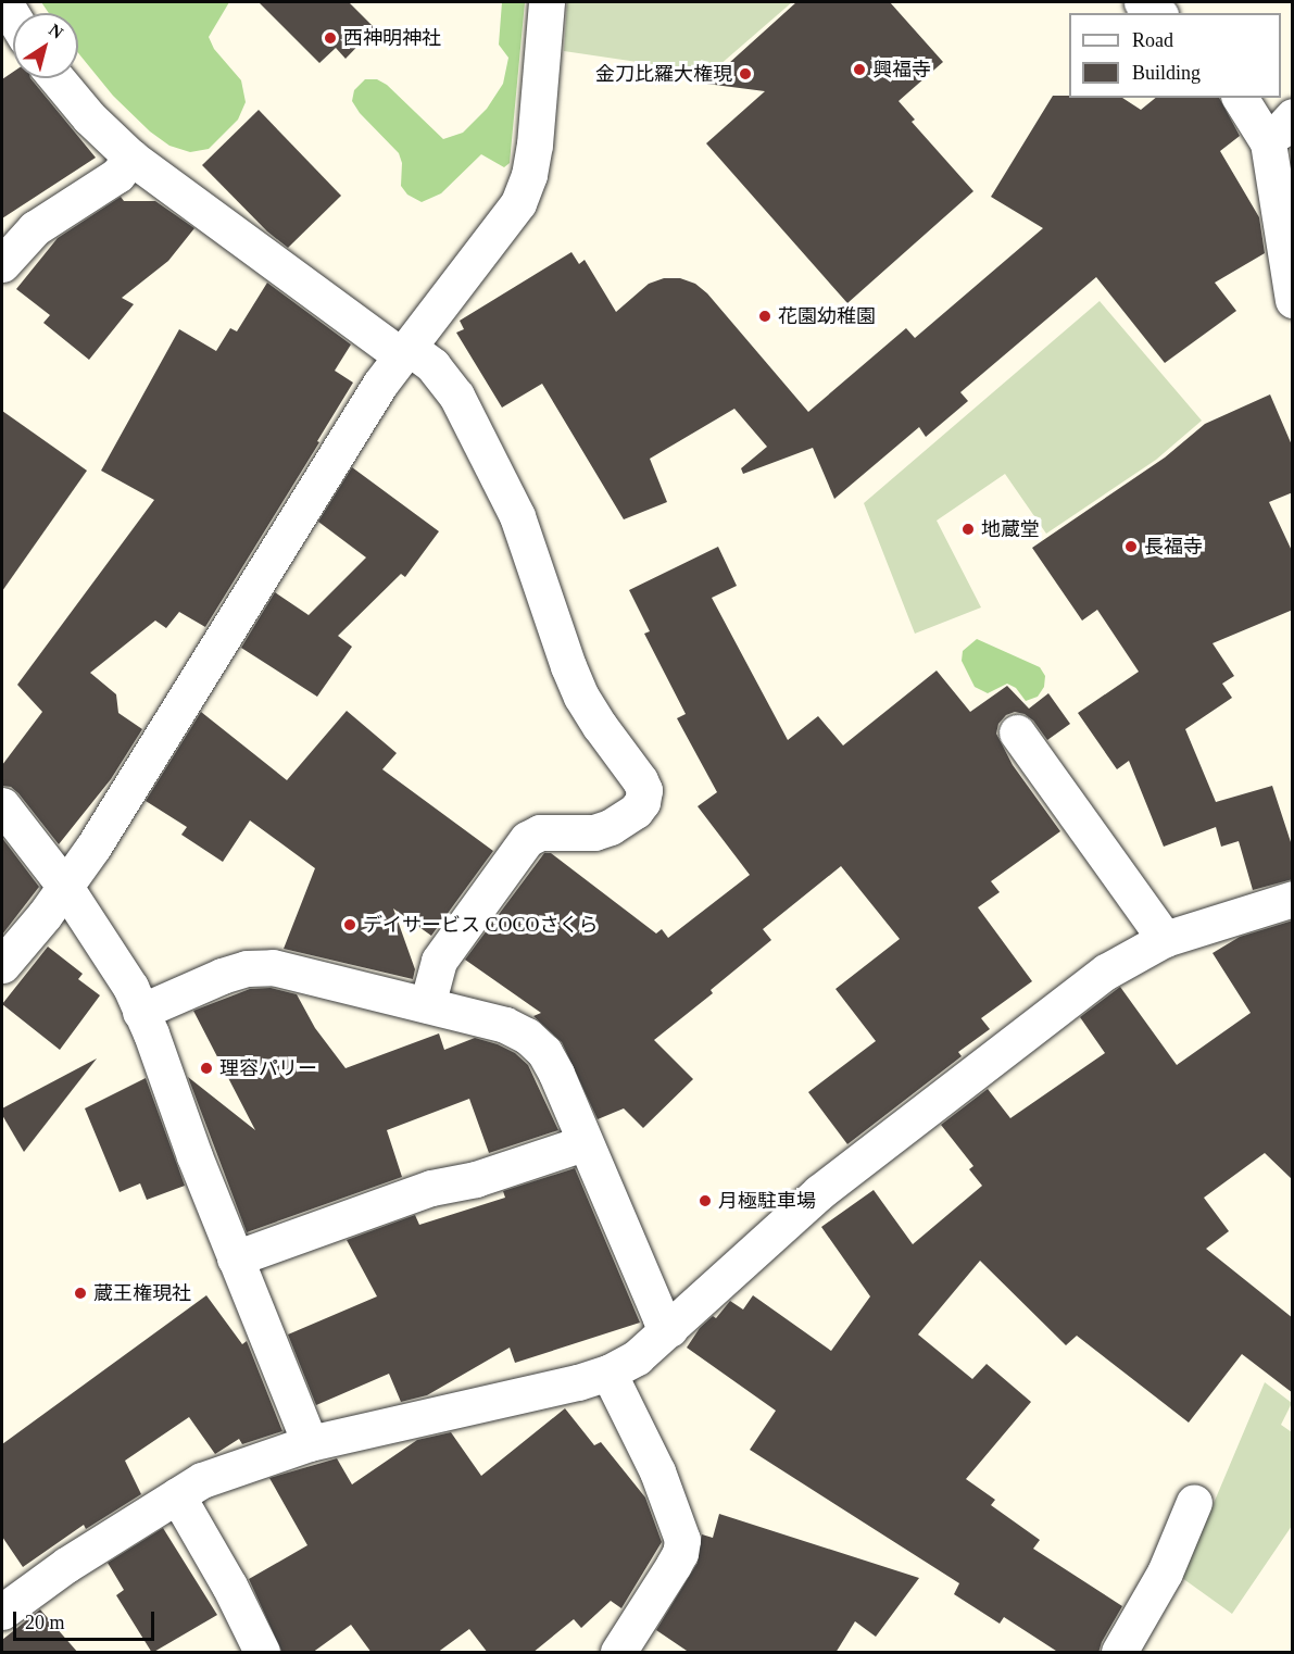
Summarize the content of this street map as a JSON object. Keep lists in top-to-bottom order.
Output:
{
  "places": [
    "西神明神社",
    "興福寺",
    "金刀比羅大権現",
    "花園幼稚園",
    "地蔵堂",
    "長福寺",
    "デイサービス COCOさくら",
    "理容パリー",
    "月極駐車場",
    "蔵王権現社"
  ],
  "legend": ["Road", "Building"],
  "scale_bar": "20 m",
  "north": "top right"
}
